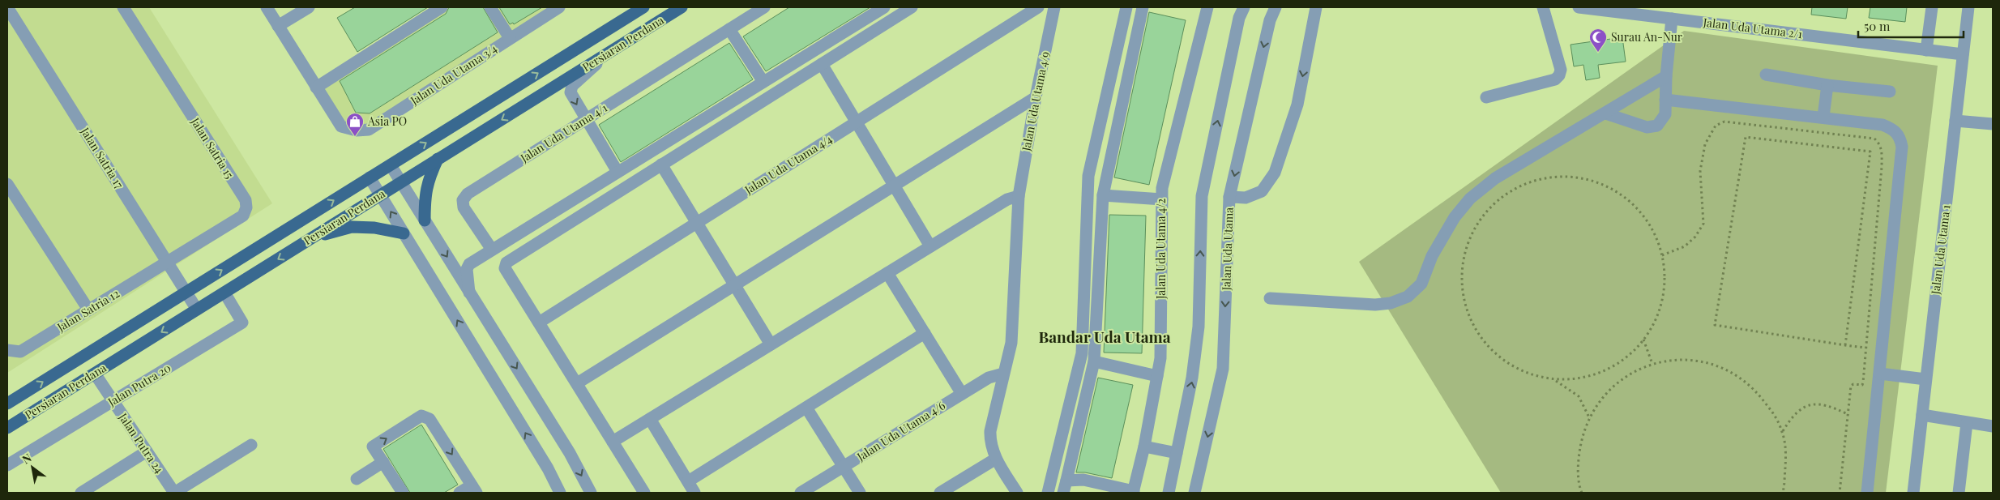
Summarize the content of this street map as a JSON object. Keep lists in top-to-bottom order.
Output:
{
  "streets": {
    "main road": ["Persiaran Perdana"],
    "street": [
      "Jalan Uda Utama 2/1",
      "Jalan Uda Utama 3/4",
      "Jalan Uda Utama 4/9",
      "Jalan Uda Utama 4/1",
      "Jalan Satria 15",
      "Jalan Satria 17",
      "Jalan Uda Utama 4/4",
      "Jalan Uda Utama 4/2",
      "Jalan Uda Utama",
      "Jalan Uda Utama 1",
      "Jalan Satria 12",
      "Jalan Putra 20",
      "Jalan Uda Utama 4/6",
      "Jalan Putra 24"
    ]
  },
  "crossings": [
    ["Jalan Uda Utama 2/1", "Jalan Uda Utama 1"],
    ["Persiaran Perdana", "Jalan Satria 17"],
    ["Persiaran Perdana", "Jalan Putra 20"],
    ["Persiaran Perdana", "Jalan Putra 24"],
    ["Jalan Uda Utama 4/9", "Jalan Uda Utama 4/6"],
    ["Jalan Satria 15", "Jalan Satria 17"],
    ["Jalan Satria 15", "Jalan Satria 12"],
    ["Jalan Satria 17", "Jalan Satria 12"],
    ["Jalan Putra 20", "Jalan Putra 24"]
  ],
  "districts": ["Bandar Uda Utama"],
  "places": {
    "mosque": ["Surau An-Nur"],
    "shop": ["Asia PO"]
  },
  "scale_bar": "50 m",
  "north": "top left"
}
